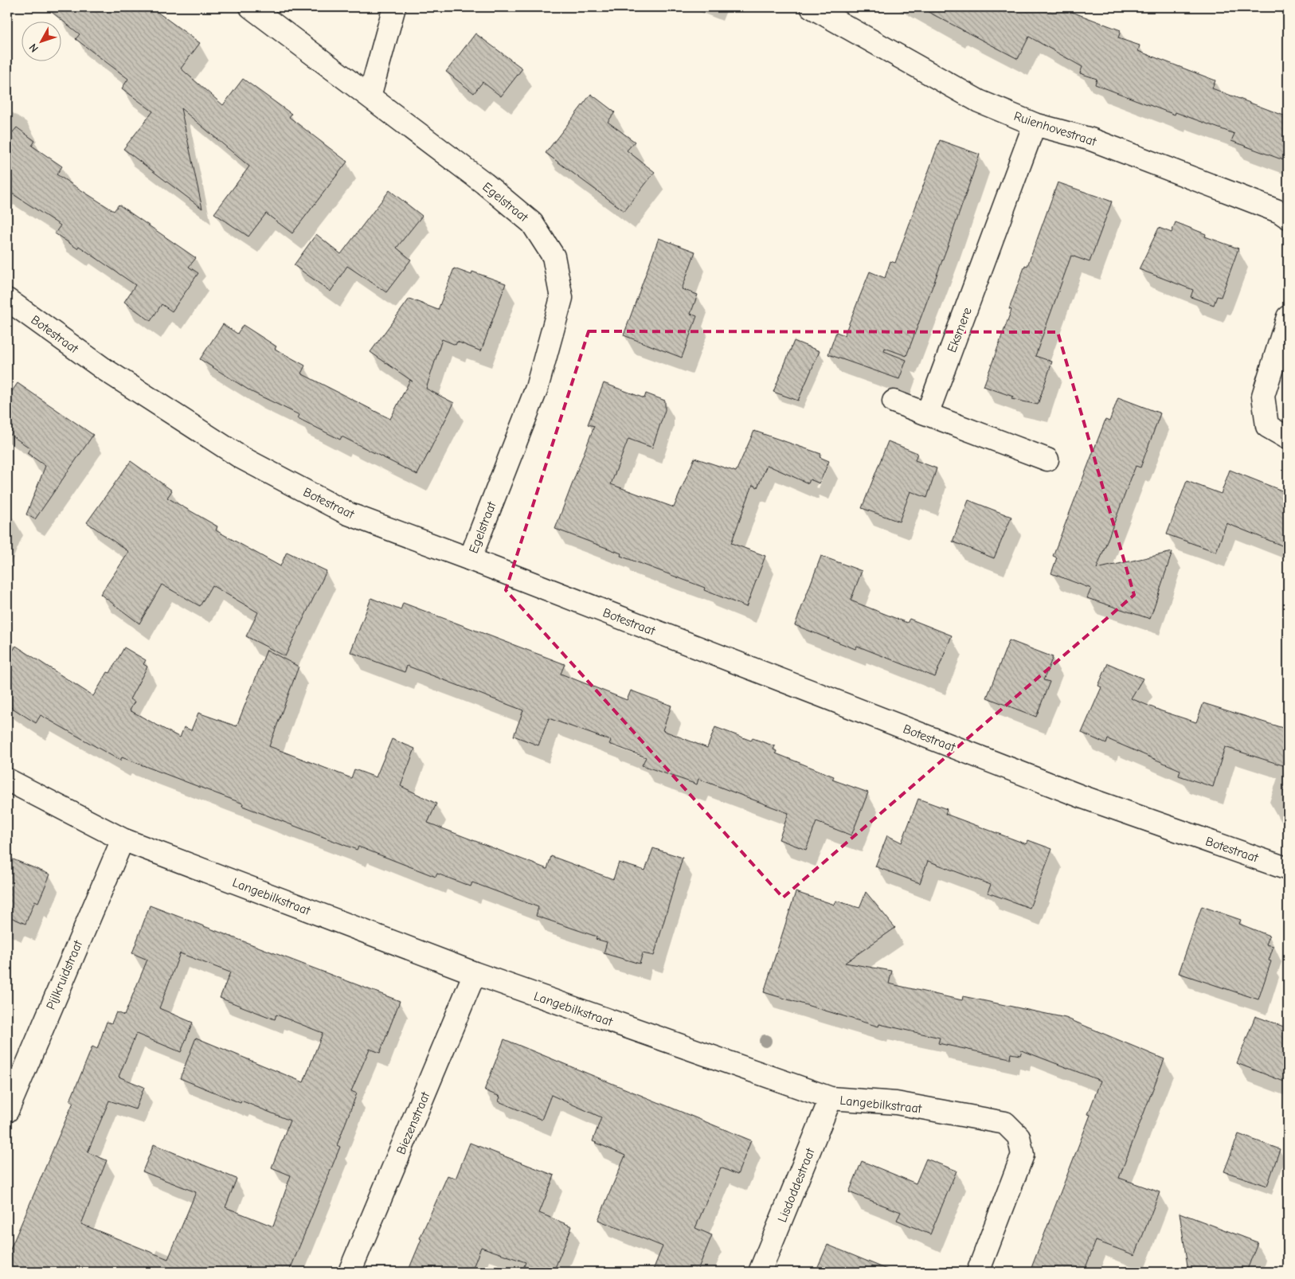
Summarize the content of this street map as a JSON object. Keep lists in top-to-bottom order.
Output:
{
  "streets": {
    "street": [
      "Ruienhovestraat",
      "Egelstraat",
      "Eksmere",
      "Botestraat",
      "Langebilkstraat",
      "Pijlkruidstraat",
      "Biezenstraat",
      "Lisdoddestraat"
    ]
  },
  "crossings": [
    ["Ruienhovestraat", "Eksmere"],
    ["Egelstraat", "Botestraat"],
    ["Langebilkstraat", "Pijlkruidstraat"],
    ["Langebilkstraat", "Biezenstraat"],
    ["Langebilkstraat", "Lisdoddestraat"]
  ],
  "north": "bottom left"
}
